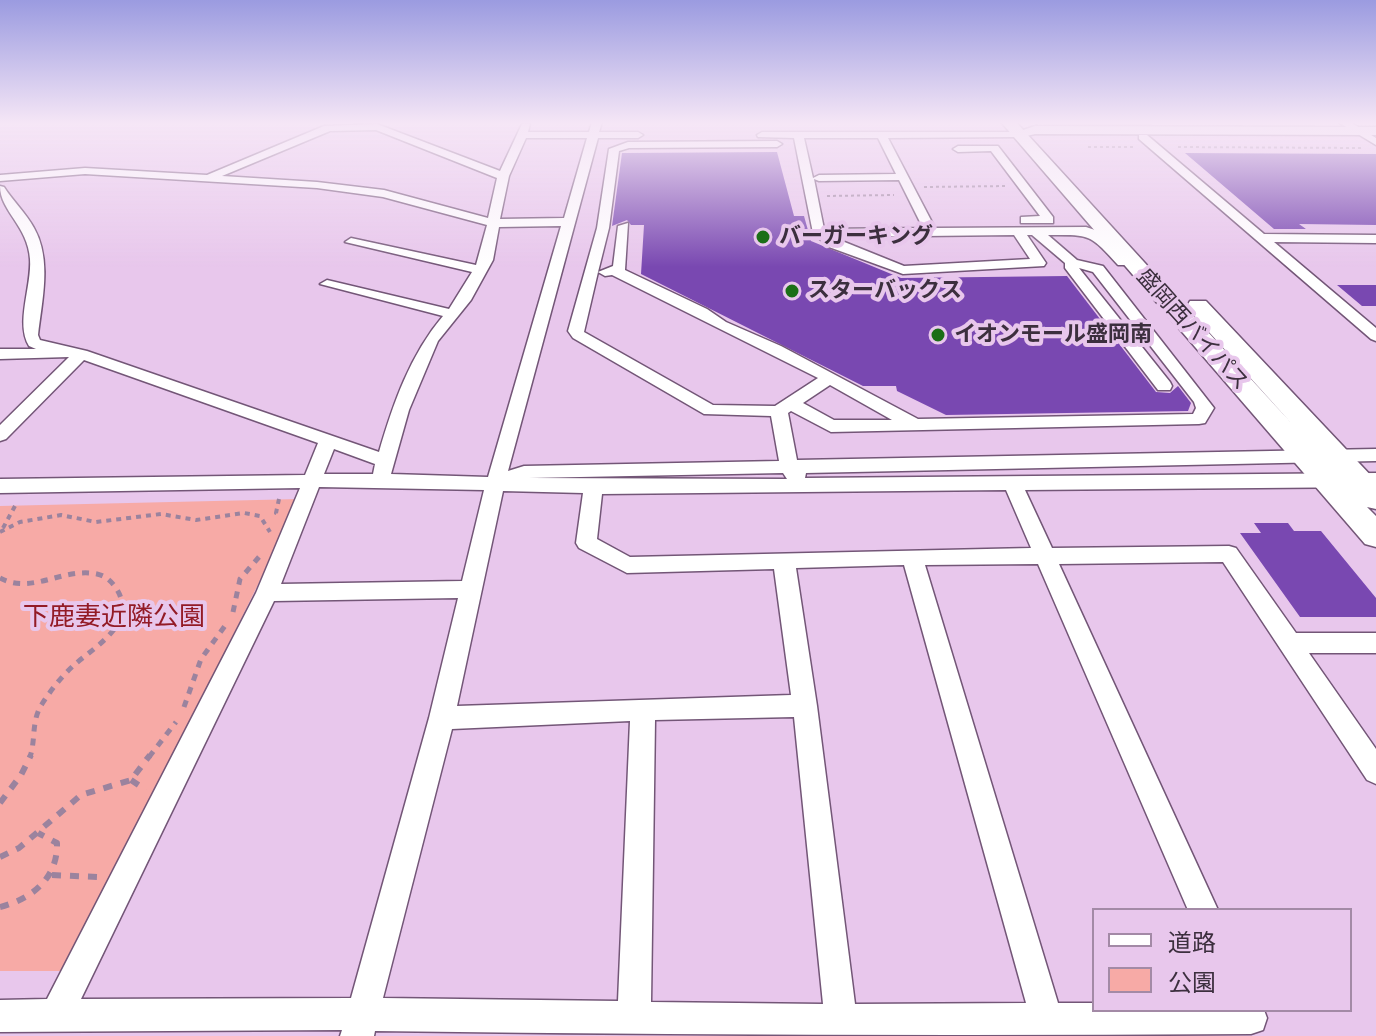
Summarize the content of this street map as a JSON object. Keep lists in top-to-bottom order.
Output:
{
  "streets": {
    "highway": ["盛岡西バイパス"]
  },
  "parks": ["下鹿妻近隣公園"],
  "places": ["バーガーキング", "スターバックス", "イオンモール盛岡南"],
  "legend": ["道路", "公園"]
}
